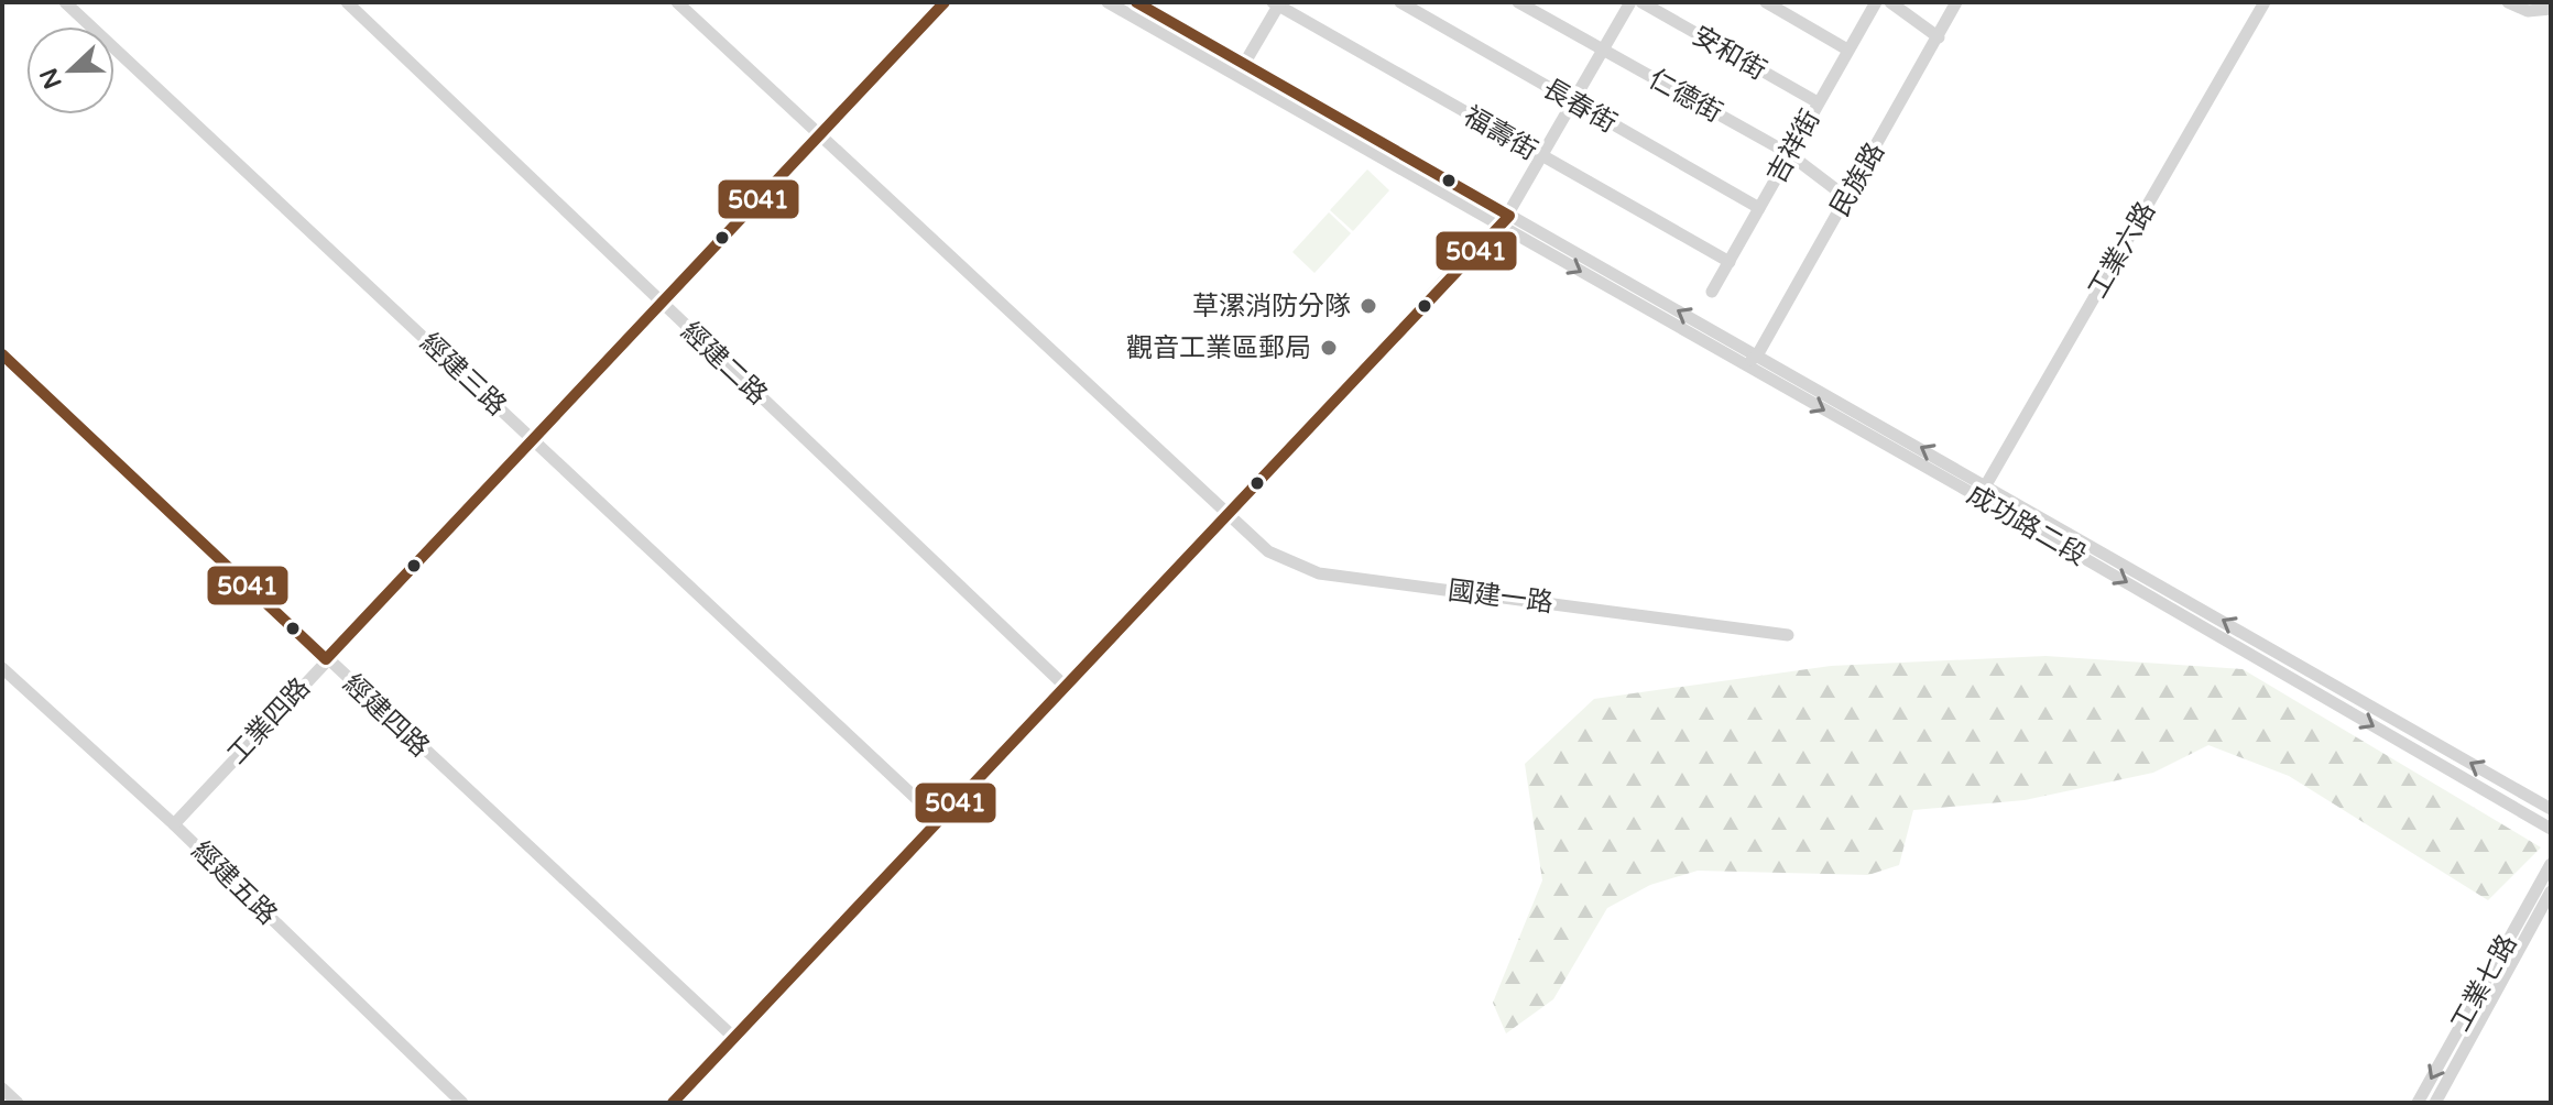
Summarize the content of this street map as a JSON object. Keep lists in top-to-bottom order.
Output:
{
  "streets": {
    "street": [
      "安和街",
      "仁德街",
      "長春街",
      "福壽街",
      "吉祥街",
      "民族路",
      "工業六路",
      "經建二路",
      "經建三路",
      "成功路二段",
      "國建一路",
      "經建四路",
      "工業四路",
      "經建五路",
      "工業七路"
    ]
  },
  "crossings": [
    ["安和街", "吉祥街"],
    ["仁德街", "吉祥街"],
    ["仁德街", "民族路"],
    ["長春街", "吉祥街"],
    ["福壽街", "吉祥街"],
    ["民族路", "成功路二段"],
    ["工業六路", "成功路二段"],
    ["經建二路", "工業四路"],
    ["經建三路", "工業四路"],
    ["國建一路", "工業四路"],
    ["經建四路", "工業四路"],
    ["工業四路", "經建五路"]
  ],
  "places": ["草漯消防分隊", "觀音工業區郵局"],
  "lines": ["transit line 5041"],
  "north": "left"
}
